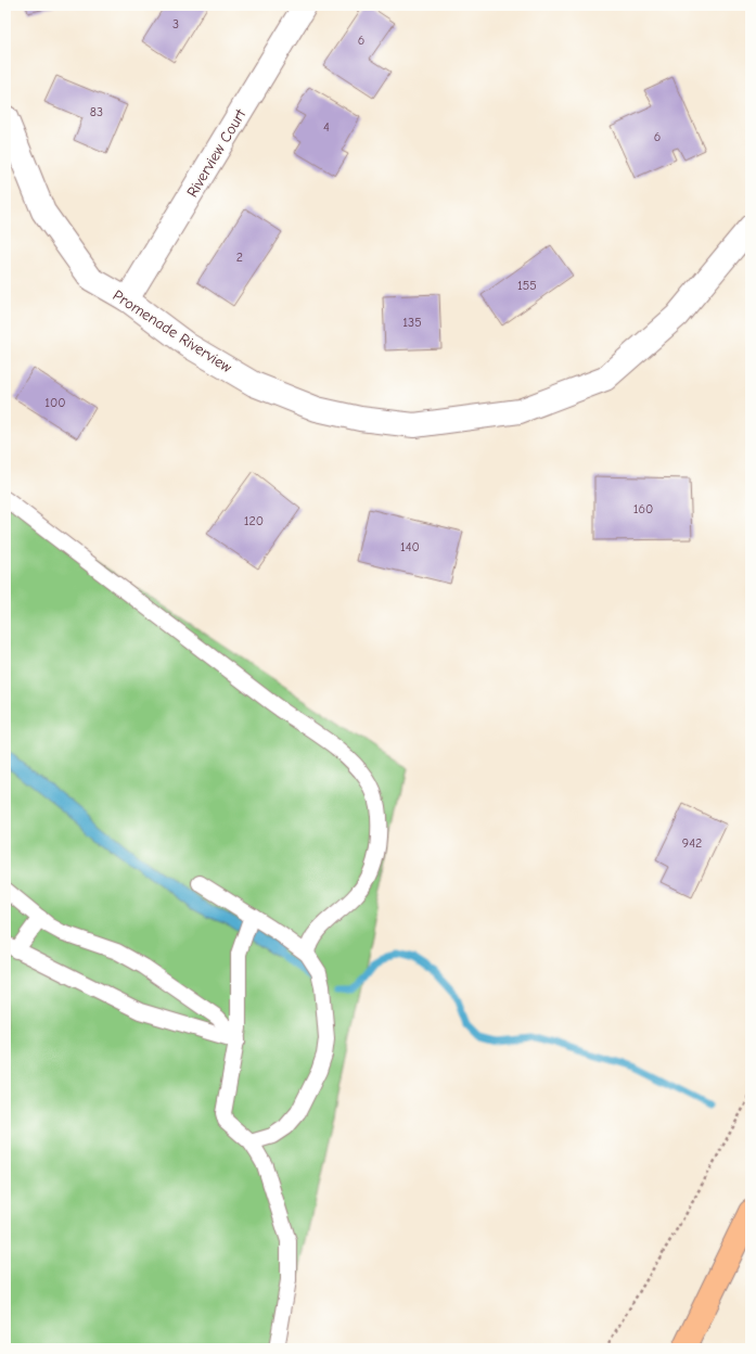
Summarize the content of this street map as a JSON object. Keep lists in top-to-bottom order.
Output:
{
  "streets": {
    "street": ["Riverview Court", "Promenade Riverview"]
  },
  "crossings": [
    ["Riverview Court", "Promenade Riverview"]
  ],
  "house_numbers": [
    "3",
    "6",
    "83",
    "4",
    "6",
    "2",
    "155",
    "135",
    "100",
    "160",
    "120",
    "140",
    "942"
  ]
}
